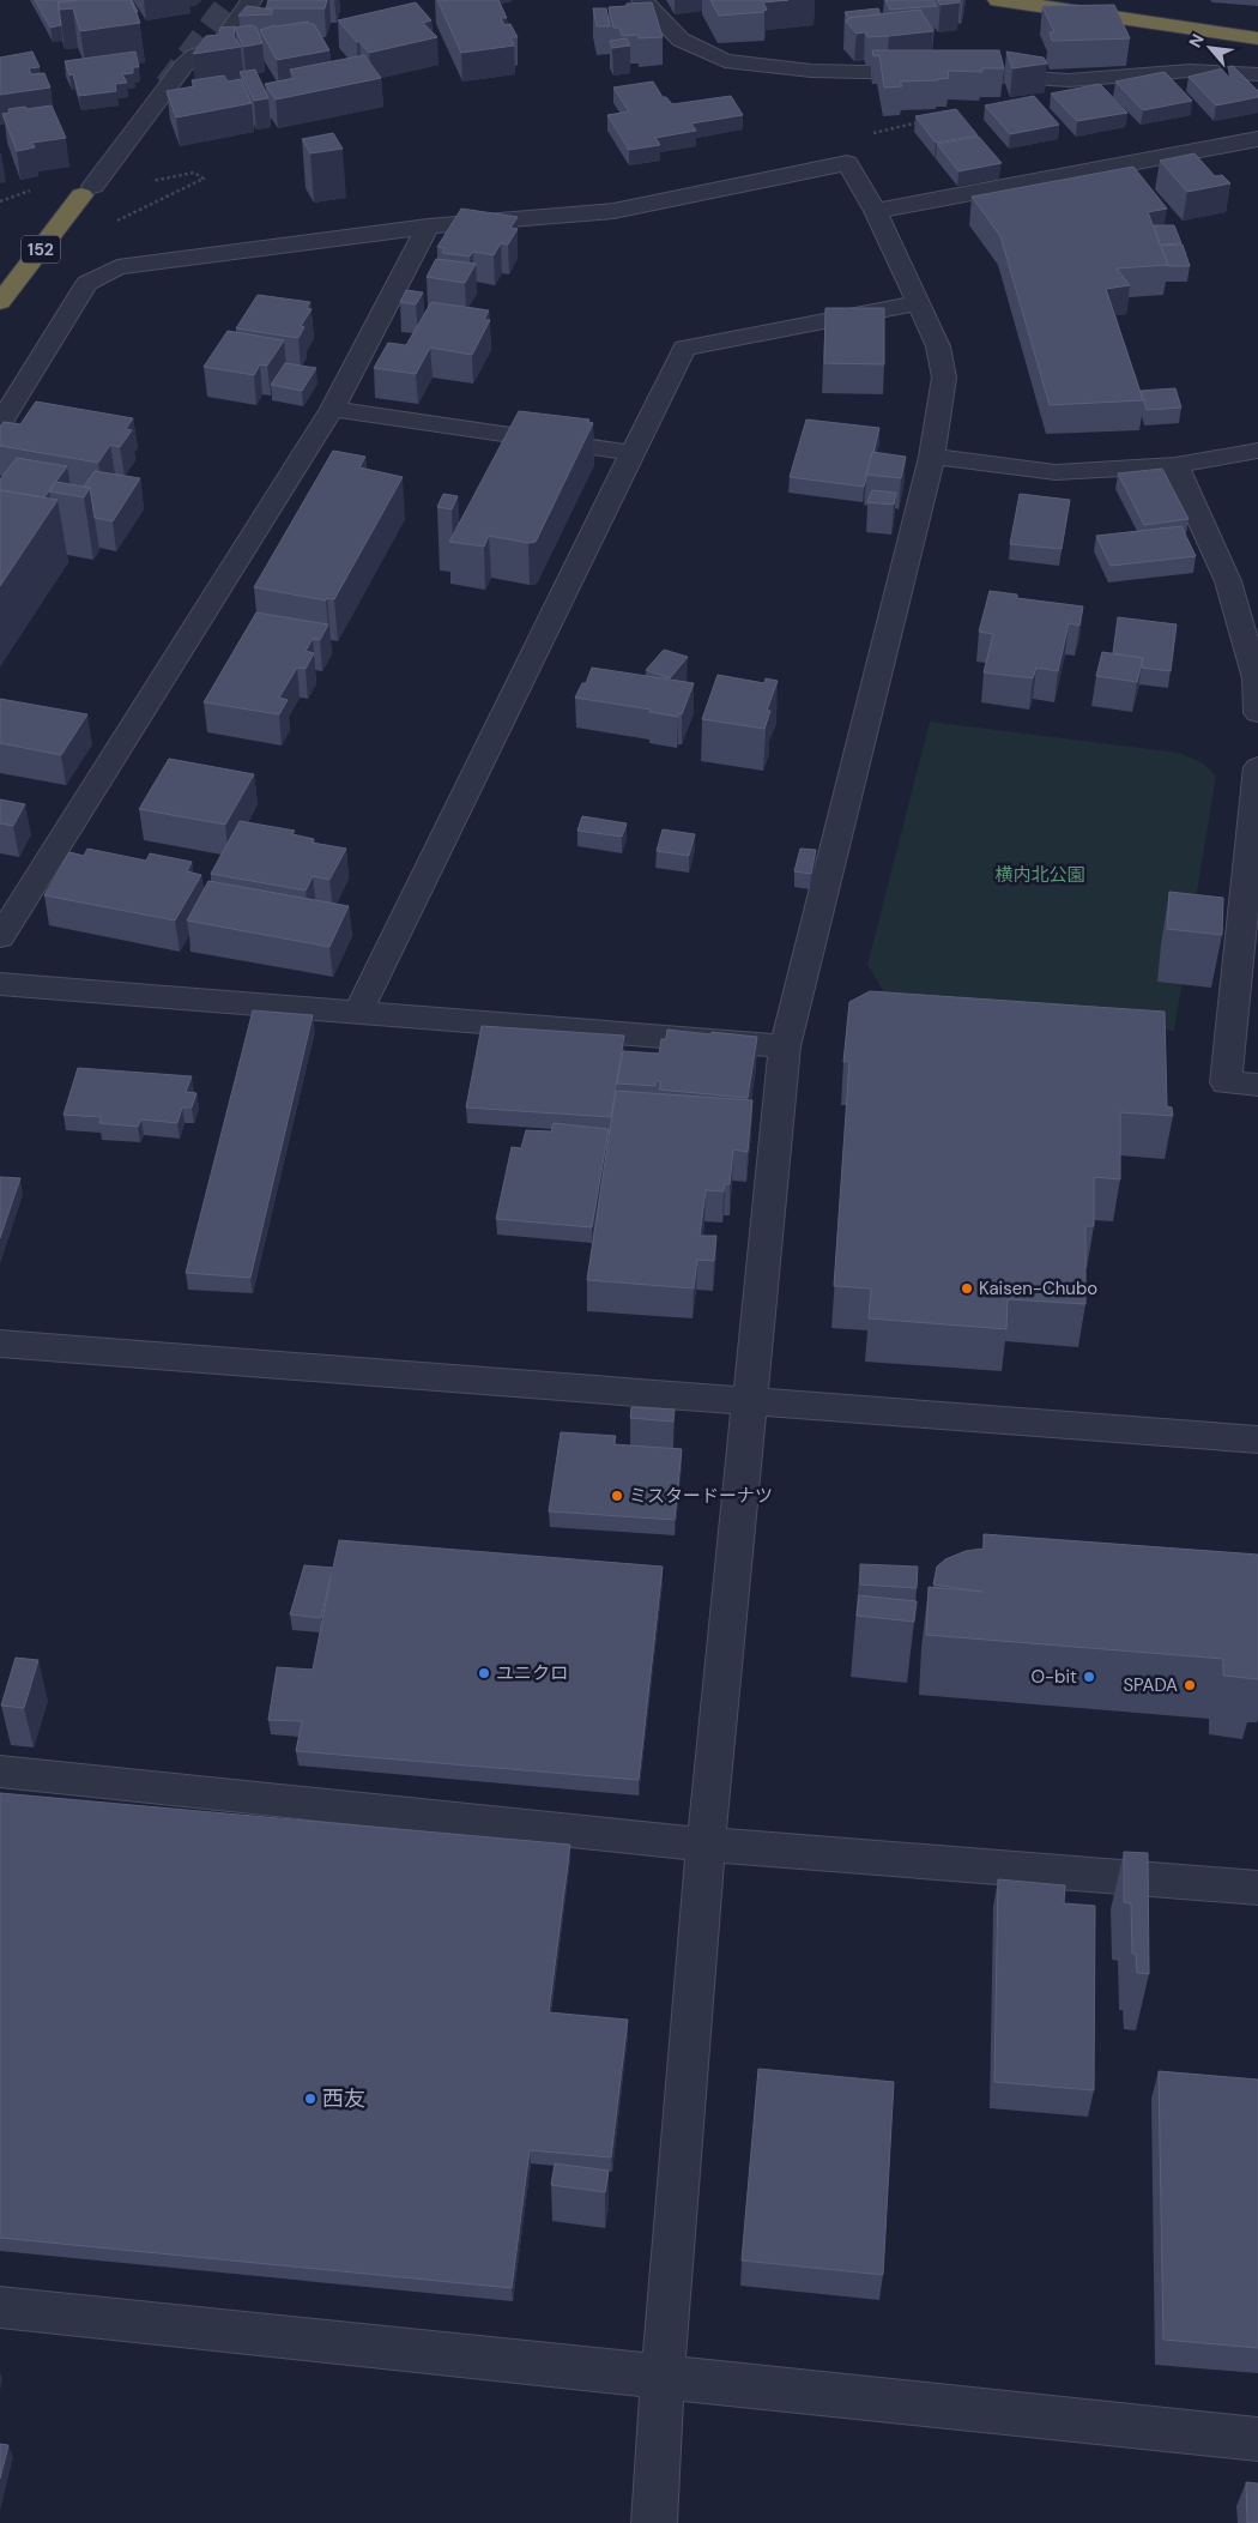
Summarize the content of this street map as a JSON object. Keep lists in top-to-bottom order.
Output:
{
  "streets": {
    "highway": ["152"]
  },
  "parks": ["横内北公園"],
  "places": [
    "Kaisen-Chubo",
    "ミスタードーナツ",
    "ユニクロ",
    "O-bit",
    "SPADA",
    "西友"
  ],
  "north": "top left"
}
